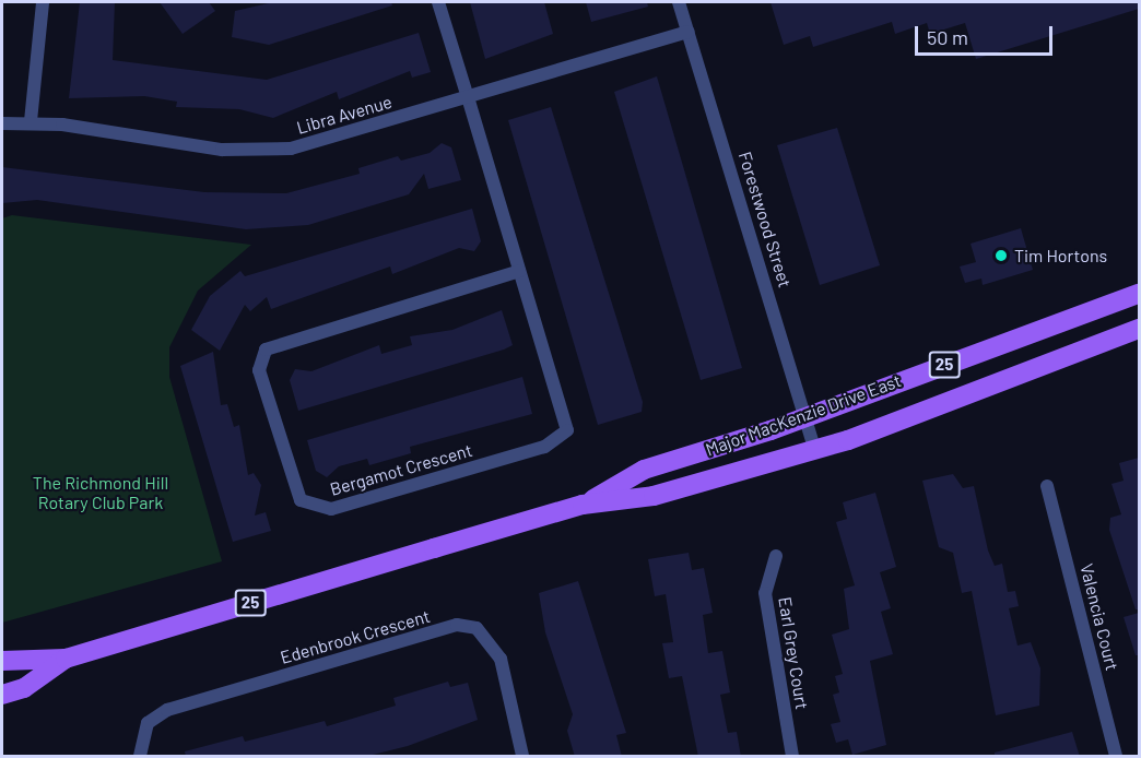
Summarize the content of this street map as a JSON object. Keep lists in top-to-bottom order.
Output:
{
  "streets": {
    "main road": ["25", "Major MacKenzie Drive East"],
    "street": [
      "Libra Avenue",
      "Forestwood Street",
      "Bergamot Crescent",
      "Valencia Court",
      "Edenbrook Crescent",
      "Earl Grey Court"
    ]
  },
  "crossings": [
    ["Libra Avenue", "Forestwood Street"],
    ["Libra Avenue", "Bergamot Crescent"],
    ["Forestwood Street", "Major MacKenzie Drive East"]
  ],
  "parks": ["The Richmond Hill Rotary Club Park"],
  "places": ["Tim Hortons"],
  "scale_bar": "50 m"
}
